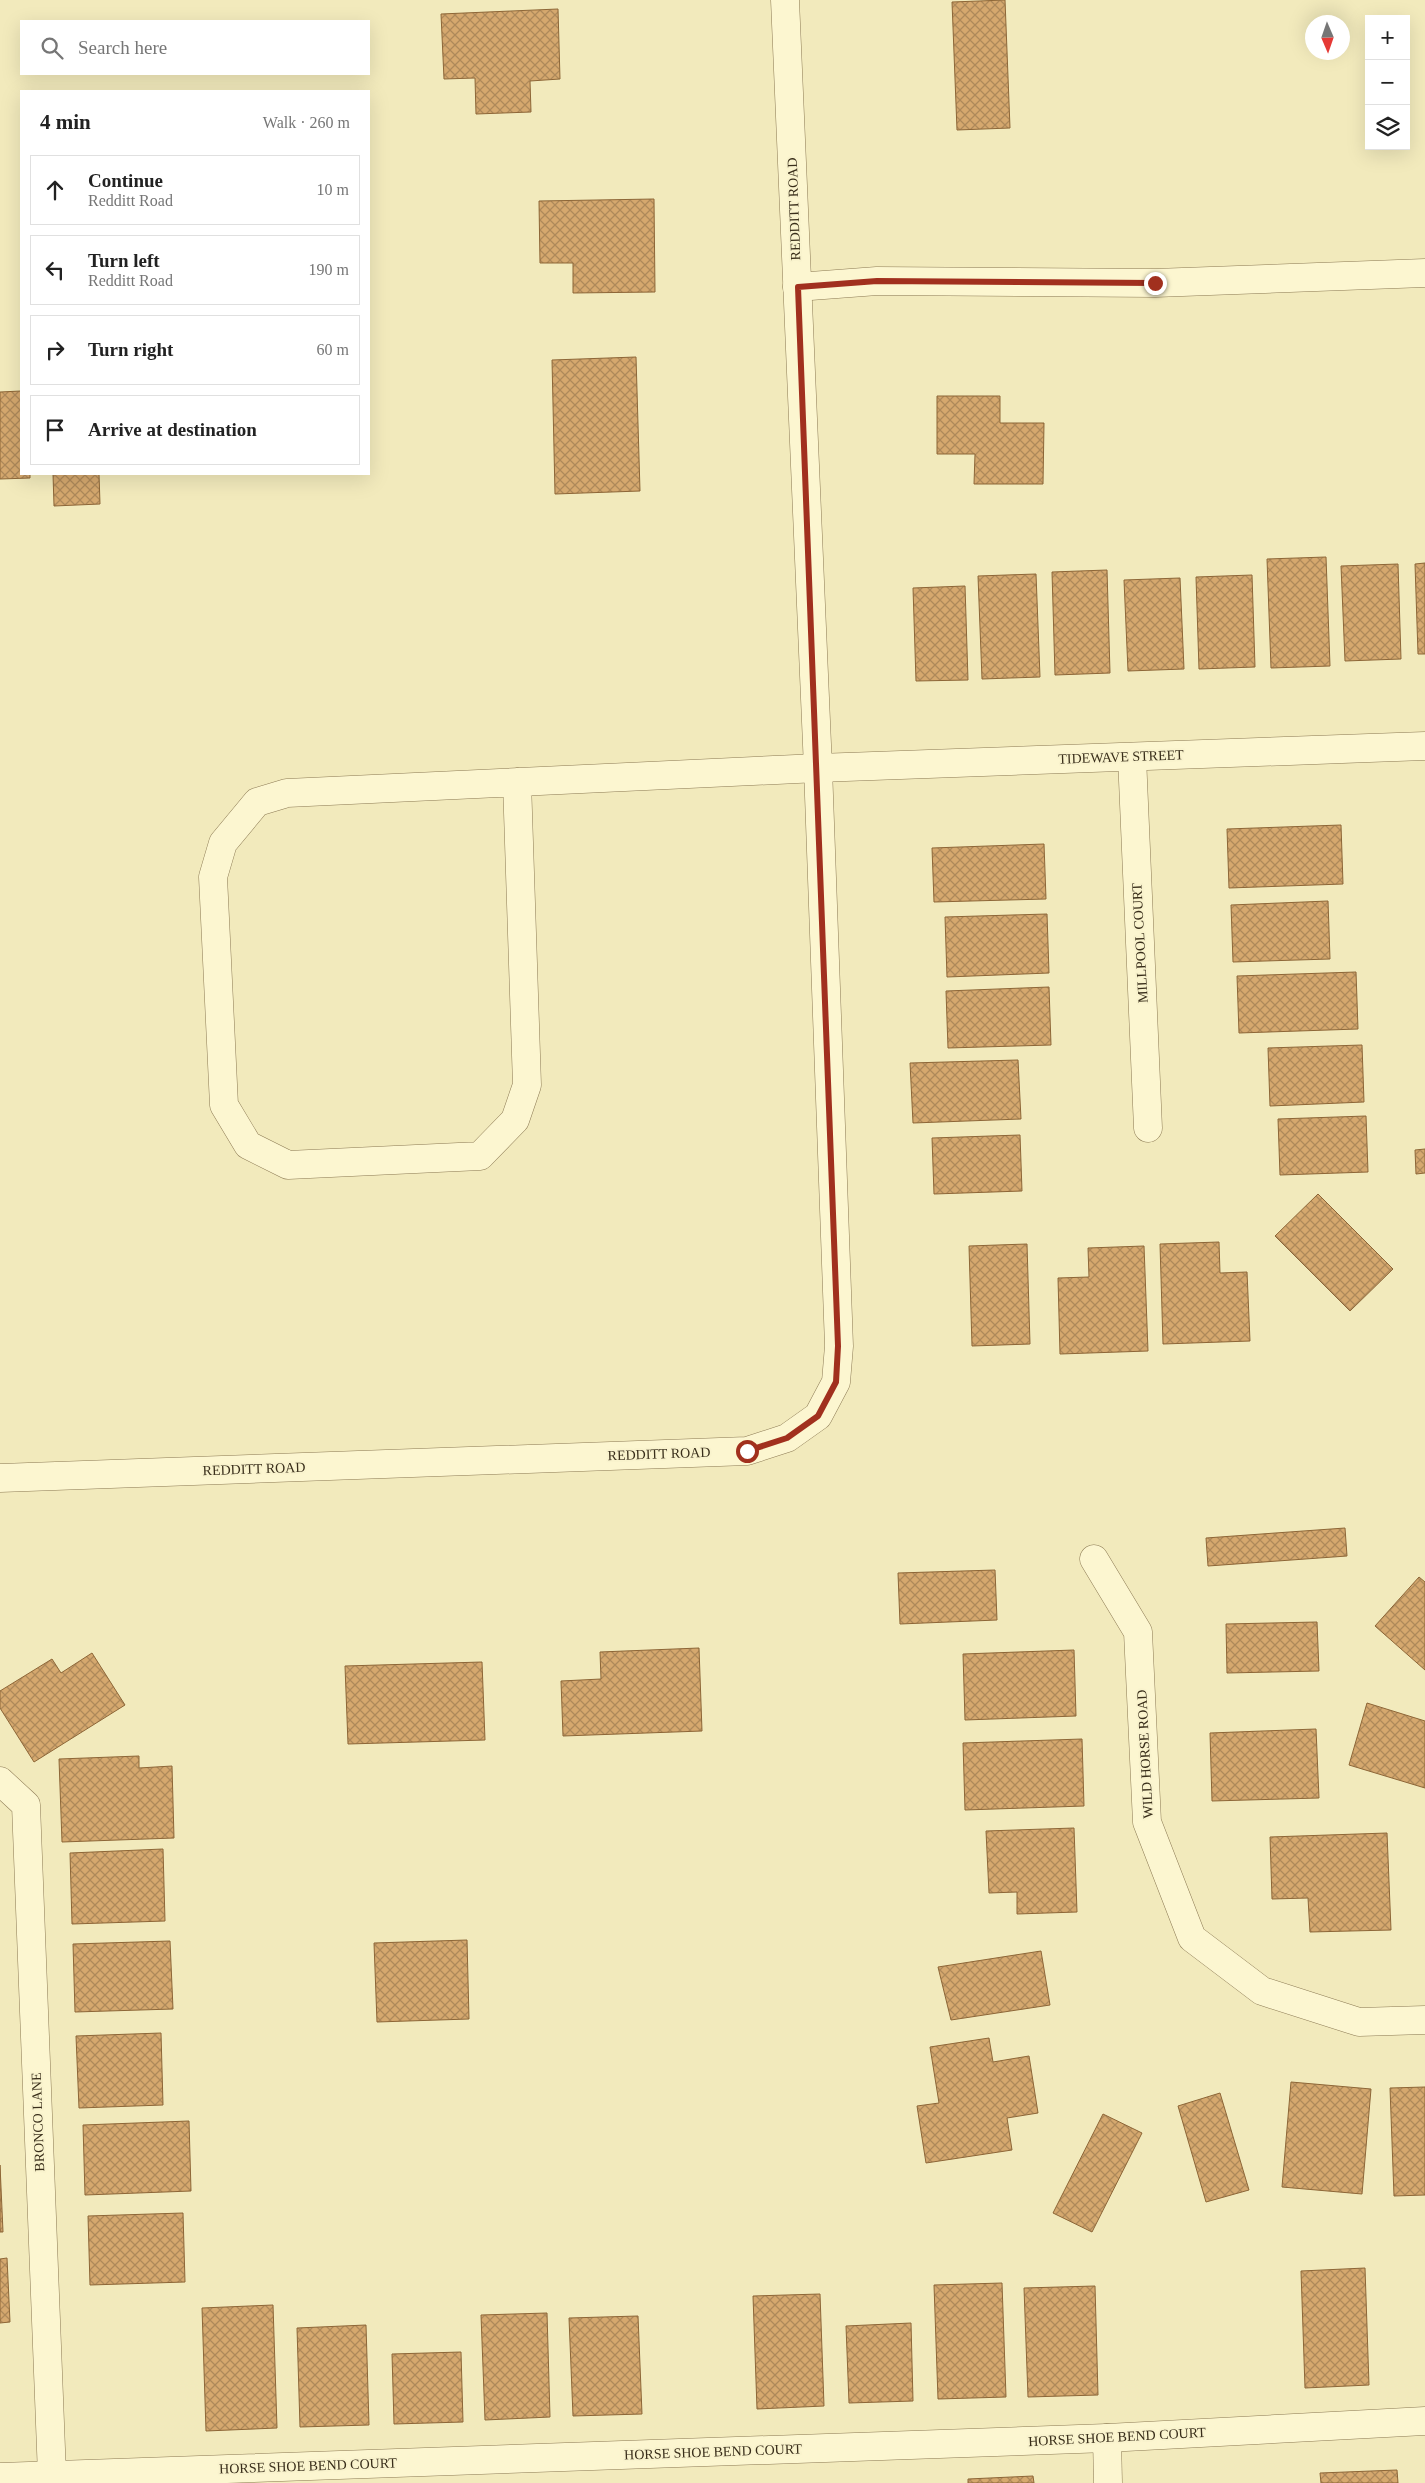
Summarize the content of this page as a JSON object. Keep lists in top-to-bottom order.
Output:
{
  "streets": {
    "street": [
      "REDDITT ROAD",
      "TIDEWAVE STREET",
      "MILLPOOL COURT",
      "WILD HORSE ROAD",
      "BRONCO LANE",
      "HORSE SHOE BEND COURT"
    ]
  },
  "crossings": [
    ["REDDITT ROAD", "TIDEWAVE STREET"],
    ["TIDEWAVE STREET", "MILLPOOL COURT"],
    ["BRONCO LANE", "HORSE SHOE BEND COURT"]
  ],
  "north": "bottom",
  "page": {
    "map_buttons": ["+", "−"],
    "search": "Search here",
    "heading": ["4 min", "Walk · 260 m"],
    "list": [
      ["Continue", "Redditt Road", "10 m"],
      ["Turn left", "Redditt Road", "190 m"],
      ["Turn right", "60 m"],
      "Arrive at destination"
    ]
  }
}
